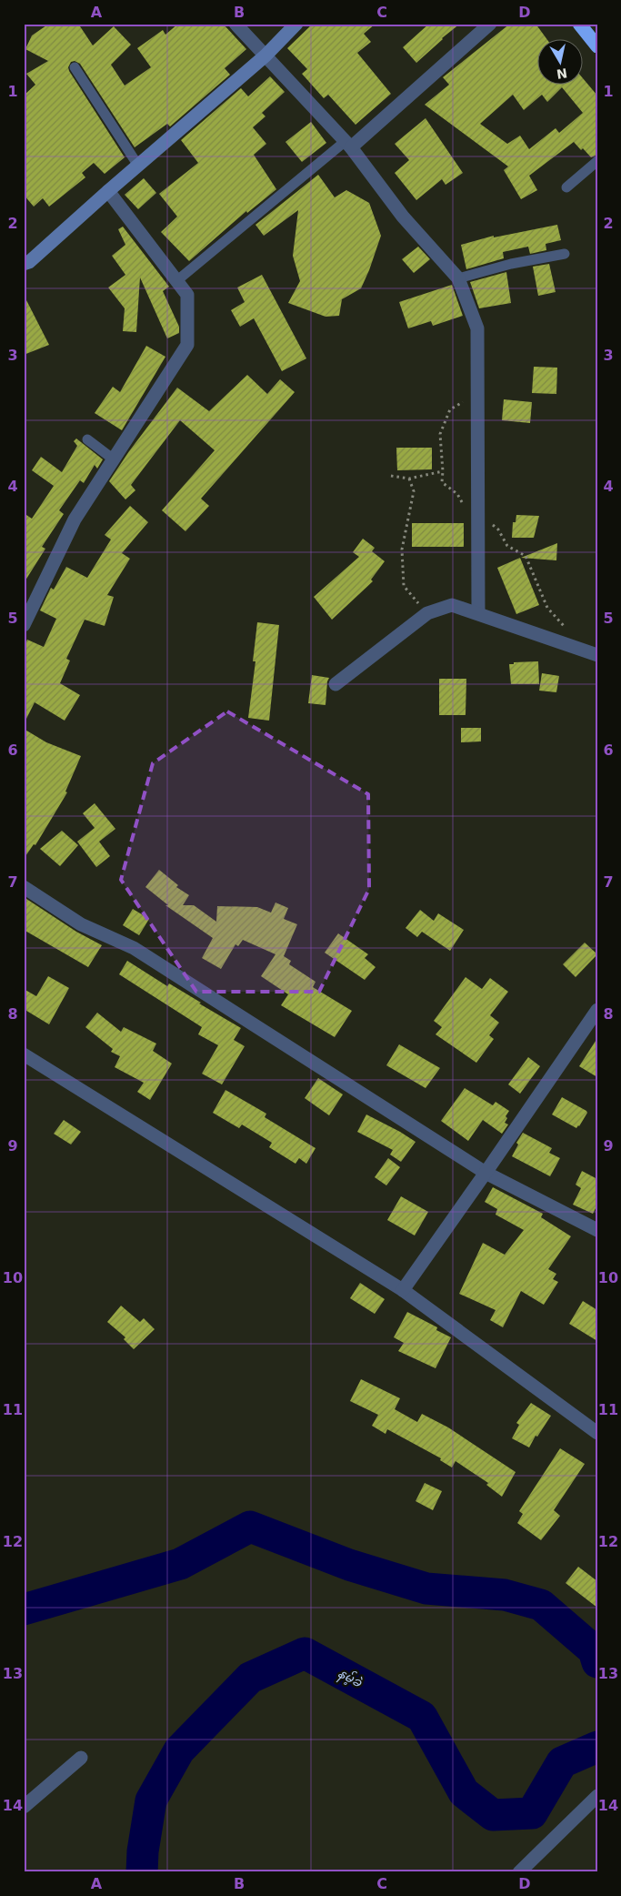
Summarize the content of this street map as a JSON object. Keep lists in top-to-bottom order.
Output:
{
  "water": ["နမ့်ခဲ"],
  "north": "bottom",
  "grid": {
    "columns": [
      "A",
      "B",
      "C",
      "D"
    ],
    "rows": [
      "1",
      "2",
      "3",
      "4",
      "5",
      "6",
      "7",
      "8",
      "9",
      "10",
      "11",
      "12",
      "13",
      "14"
    ]
  }
}
